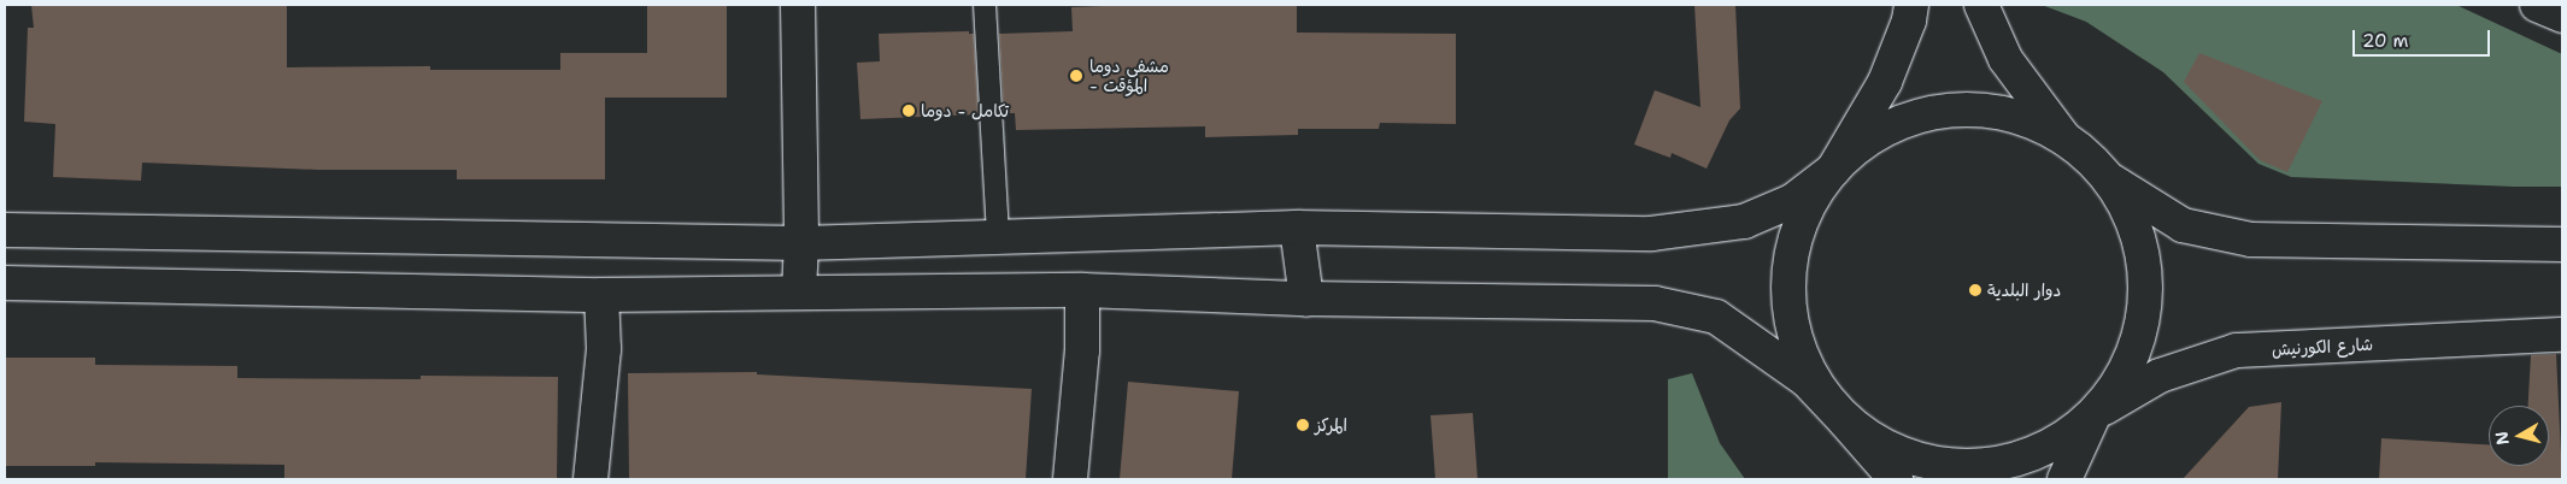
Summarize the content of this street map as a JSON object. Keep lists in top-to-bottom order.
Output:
{
  "streets": {
    "main road": ["شارع الكورنيش"]
  },
  "places": [
    "مشفى دوما - المؤقت",
    "تكامل - دوما",
    "دوار البلدية",
    "المركز"
  ],
  "scale_bar": "20 m",
  "north": "left"
}
